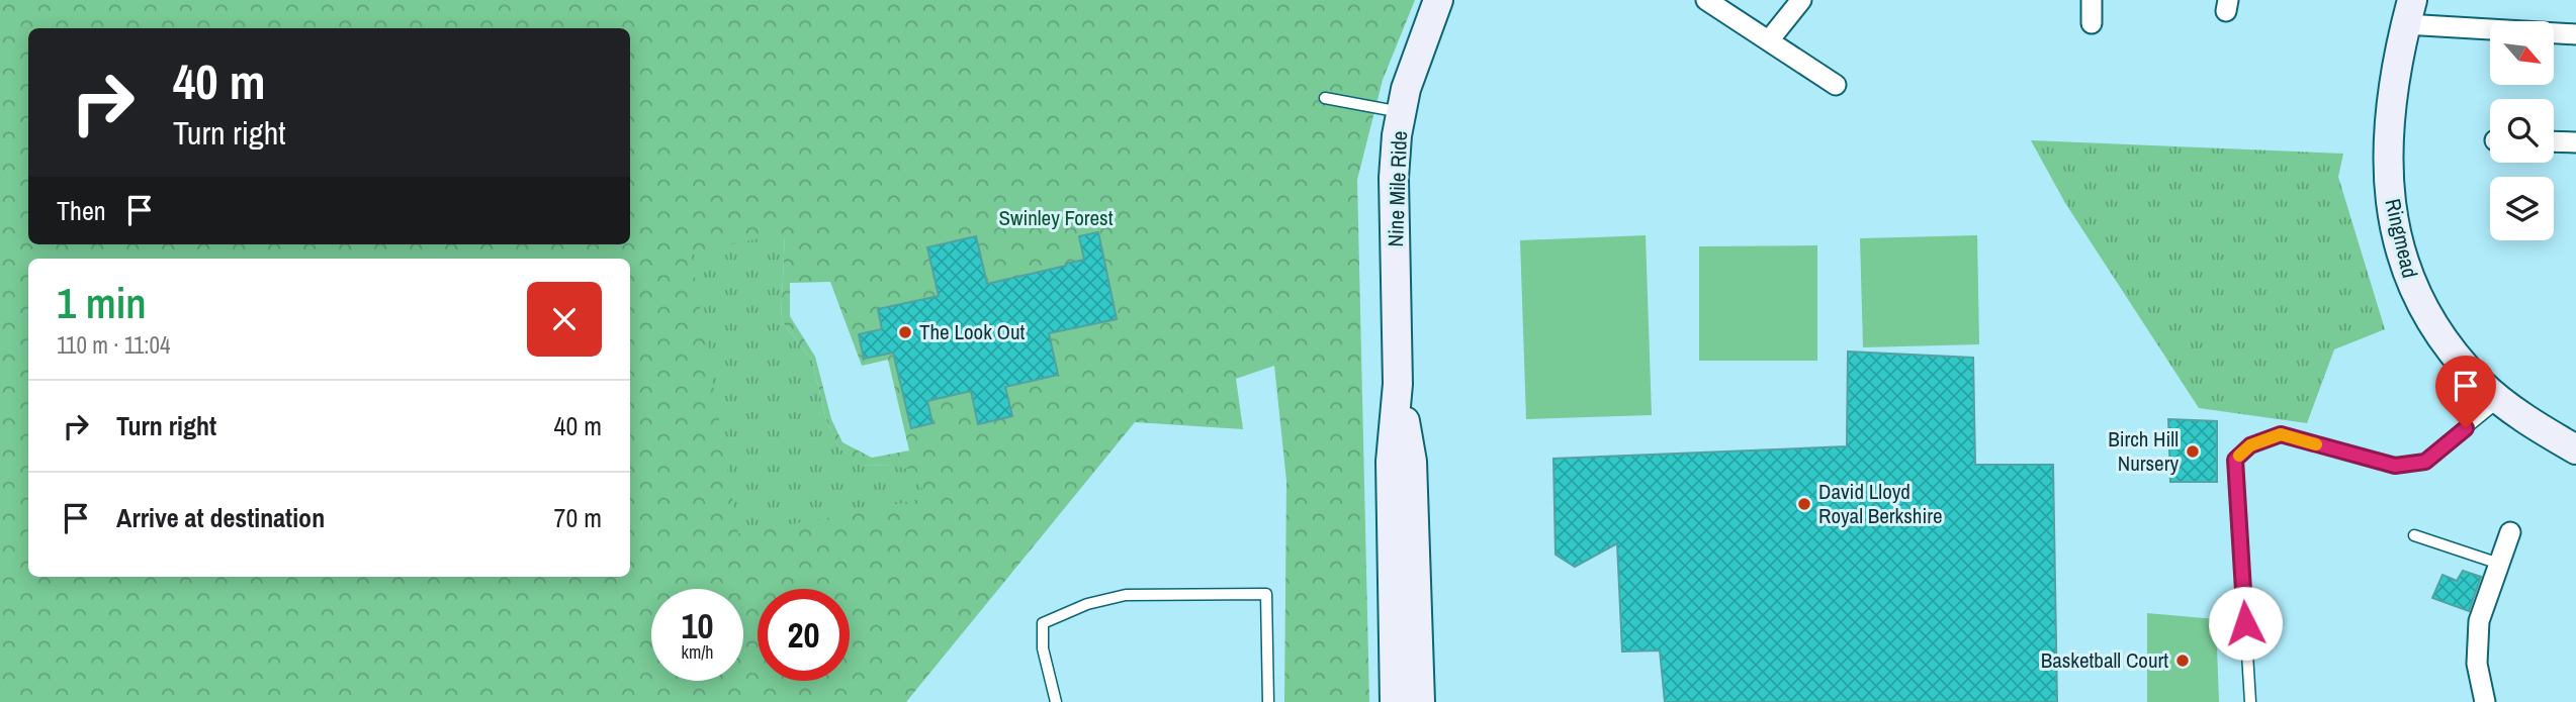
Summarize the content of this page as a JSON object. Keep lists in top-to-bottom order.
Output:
{
  "streets": {
    "main road": ["Nine Mile Ride", "Ringmead"]
  },
  "parks": ["Swinley Forest"],
  "places": [
    "The Look Out",
    "Birch Hill Nursery",
    "David Lloyd Royal Berkshire",
    "Basketball Court"
  ],
  "north": "bottom right",
  "page": {
    "turn": ["40 m", "Turn right"],
    "then": "Then",
    "heading": ["1 min", "110 m · 11:04"],
    "list": [
      {
        "name": "Turn right",
        "value": "40 m"
      },
      {
        "name": "Arrive at destination",
        "value": "70 m"
      }
    ],
    "speed": "10 km/h",
    "limit": "20"
  }
}
